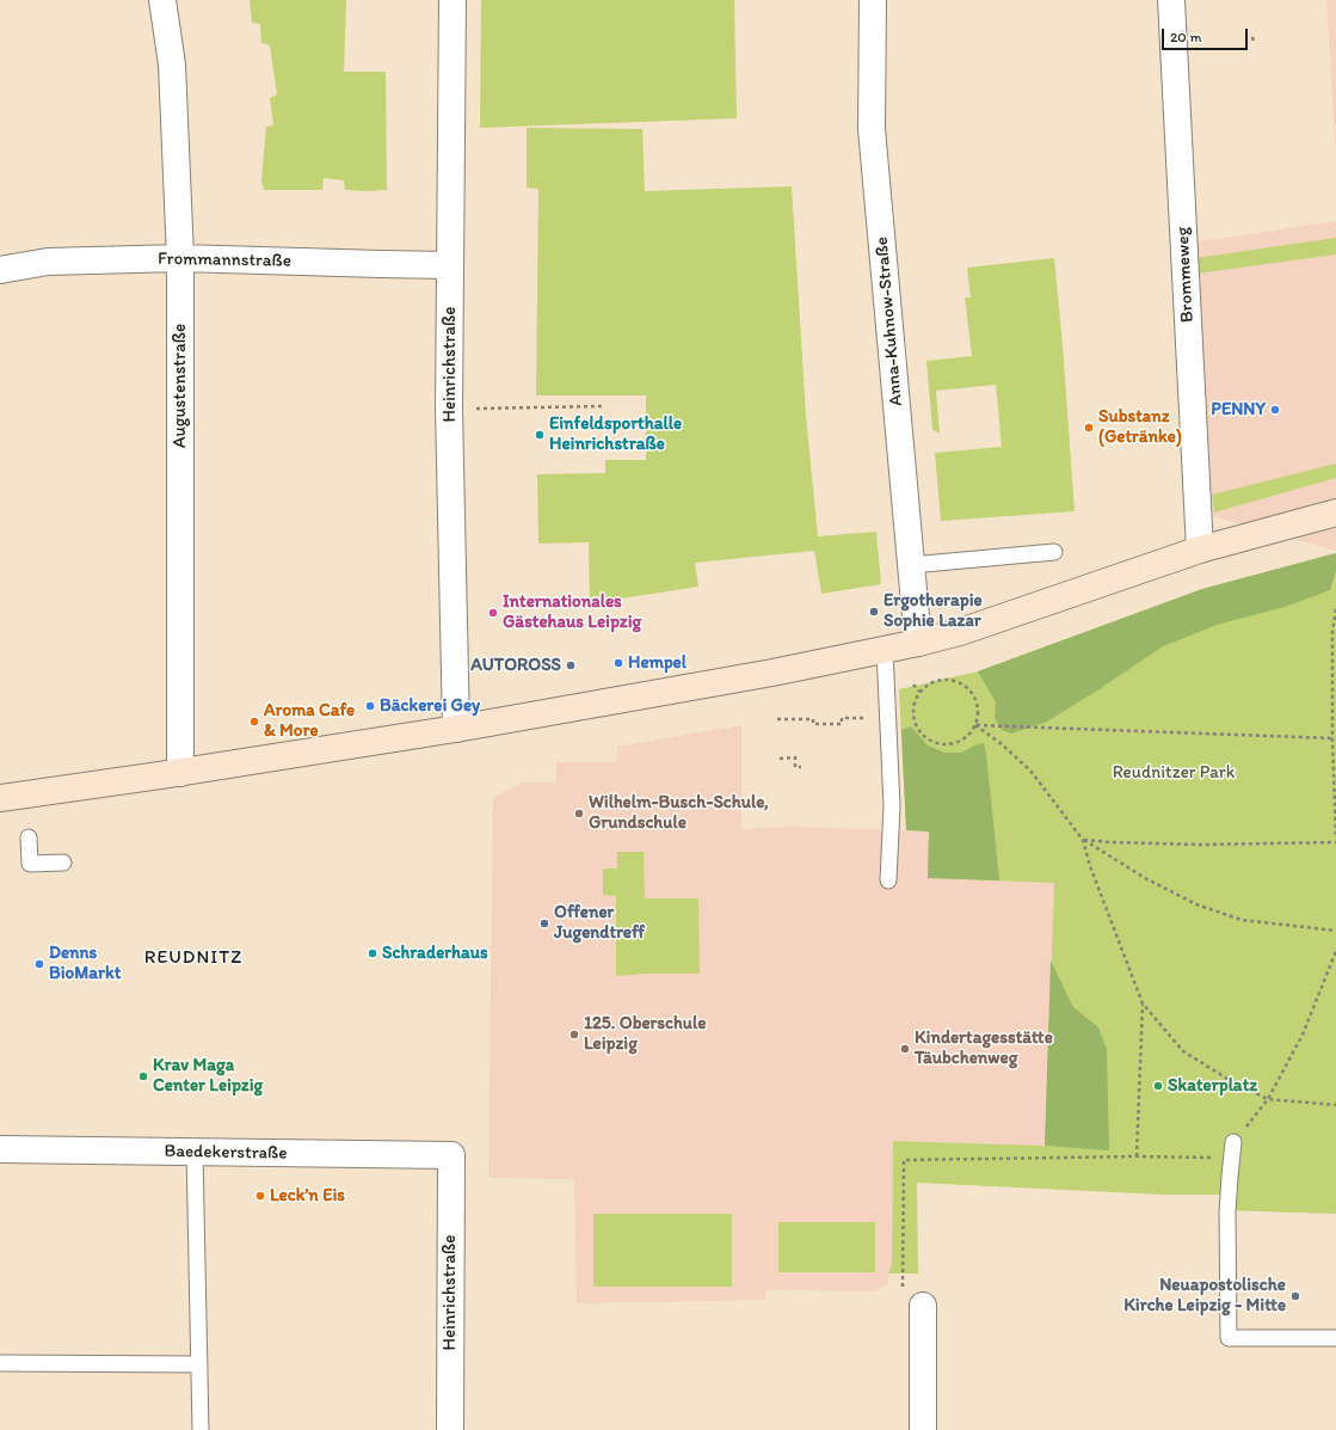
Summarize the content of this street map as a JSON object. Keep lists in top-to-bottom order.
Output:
{
  "streets": {
    "street": [
      "Frommannstraße",
      "Brommeweg",
      "Anna-Kuhnow-Straße",
      "Heinrichstraße",
      "Augustenstraße",
      "Baedekerstraße"
    ]
  },
  "crossings": [
    ["Frommannstraße", "Heinrichstraße"],
    ["Frommannstraße", "Augustenstraße"],
    ["Heinrichstraße", "Baedekerstraße"]
  ],
  "districts": ["REUDNITZ"],
  "parks": ["Reudnitzer Park"],
  "places": [
    "PENNY",
    "Substanz (Getränke)",
    "Einfeldsporthalle Heinrichstraße",
    "Ergotherapie Sophie Lazar",
    "Internationales Gästehaus Leipzig",
    "Hempel",
    "AUTOROSS",
    "Bäckerei Gey",
    "Aroma Cafe & More",
    "Wilhelm-Busch-Schule, Grundschule",
    "Offener Jugendtreff",
    "Schraderhaus",
    "Denns BioMarkt",
    "125. Oberschule Leipzig",
    "Kindertagesstätte Täubchenweg",
    "Krav Maga Center Leipzig",
    "Skaterplatz",
    "Leck’n Eis",
    "Neuapostolische Kirche Leipzig - Mitte"
  ],
  "scale_bar": "20 m"
}
